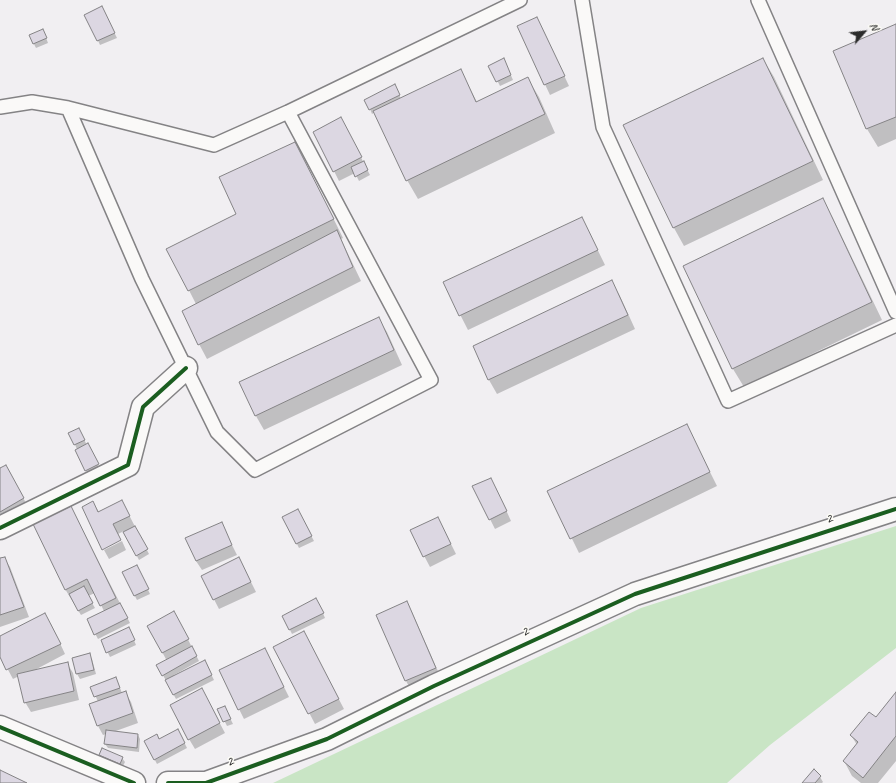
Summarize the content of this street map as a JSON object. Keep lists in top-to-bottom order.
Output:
{
  "streets": {
    "street": ["2"]
  },
  "north": "top right"
}
